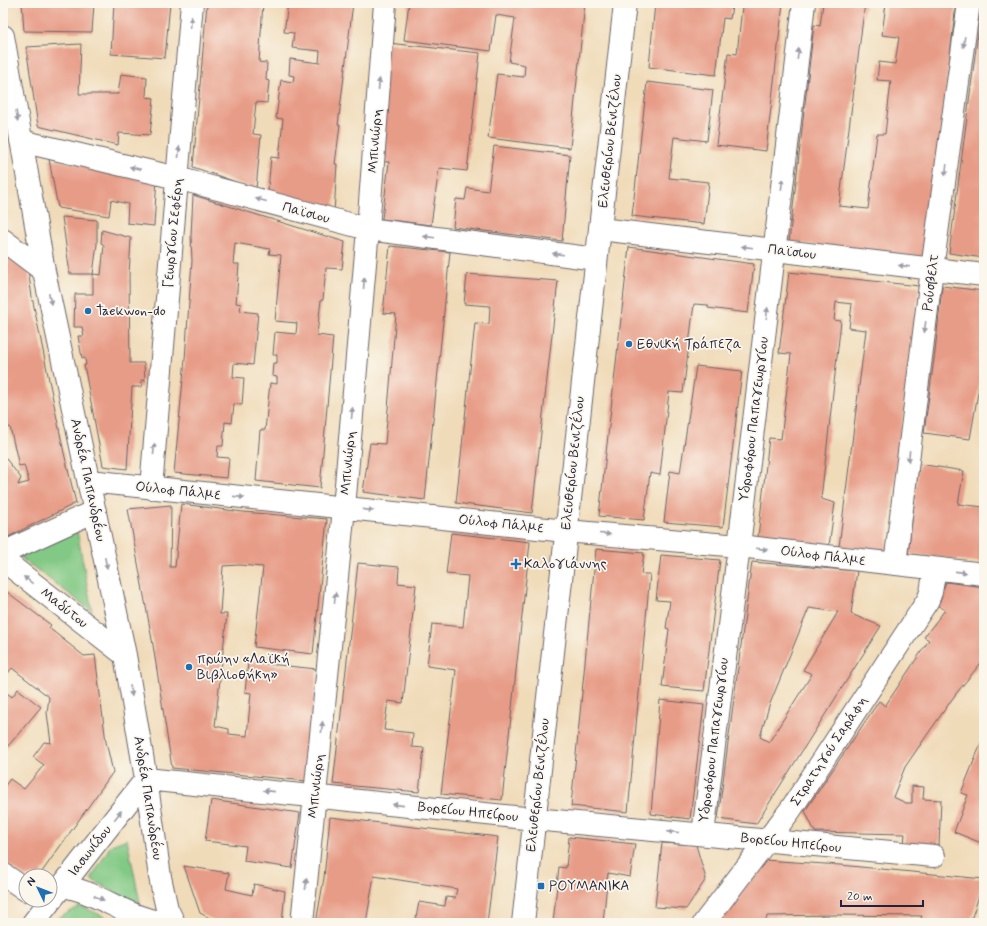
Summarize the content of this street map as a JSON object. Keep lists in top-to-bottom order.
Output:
{
  "streets": {
    "street": [
      "Μπινιώρη",
      "Ελευθερίου Βενιζέλου",
      "Παϊσιου",
      "Γεωργίου Σεφέρη",
      "Ρούσβελτ",
      "Υδροφόρου Παπαγεωργίου",
      "Ανδρέα Παπανδρέου",
      "Ούλοφ Πάλμε",
      "Μαδύτου",
      "Στρατηγού Σαράφη",
      "Βορείου Ηπείρου",
      "Ιασωνίδου"
    ]
  },
  "crossings": [
    ["Μπινιώρη", "Παϊσιου"],
    ["Μπινιώρη", "Ούλοφ Πάλμε"],
    ["Μπινιώρη", "Βορείου Ηπείρου"],
    ["Ελευθερίου Βενιζέλου", "Παϊσιου"],
    ["Ελευθερίου Βενιζέλου", "Ούλοφ Πάλμε"],
    ["Ελευθερίου Βενιζέλου", "Βορείου Ηπείρου"],
    ["Παϊσιου", "Γεωργίου Σεφέρη"],
    ["Παϊσιου", "Ρούσβελτ"],
    ["Παϊσιου", "Υδροφόρου Παπαγεωργίου"],
    ["Παϊσιου", "Ανδρέα Παπανδρέου"],
    ["Γεωργίου Σεφέρη", "Ούλοφ Πάλμε"],
    ["Ρούσβελτ", "Ούλοφ Πάλμε"],
    ["Υδροφόρου Παπαγεωργίου", "Ούλοφ Πάλμε"],
    ["Υδροφόρου Παπαγεωργίου", "Βορείου Ηπείρου"],
    ["Ανδρέα Παπανδρέου", "Ούλοφ Πάλμε"],
    ["Ανδρέα Παπανδρέου", "Μαδύτου"],
    ["Ανδρέα Παπανδρέου", "Βορείου Ηπείρου"],
    ["Ανδρέα Παπανδρέου", "Ιασωνίδου"],
    ["Ούλοφ Πάλμε", "Στρατηγού Σαράφη"],
    ["Στρατηγού Σαράφη", "Βορείου Ηπείρου"],
    ["Βορείου Ηπείρου", "Ιασωνίδου"]
  ],
  "one_way": [
    "Μπινιώρη",
    "Παϊσιου",
    "Γεωργίου Σεφέρη",
    "Ρούσβελτ",
    "Υδροφόρου Παπαγεωργίου",
    "Ανδρέα Παπανδρέου",
    "Ούλοφ Πάλμε",
    "Μαδύτου",
    "Βορείου Ηπείρου",
    "Ιασωνίδου"
  ],
  "places": {
    "other": ["Taekwon-do", "Εθνική Τράπεζα", "πρώην «Λαϊκή Βιβλιοθήκη»"],
    "health": ["Καλογιάννης"],
    "transit": ["ΡΟΥΜΑΝΙΚΑ"]
  },
  "scale_bar": "20 m",
  "north": "top left"
}
